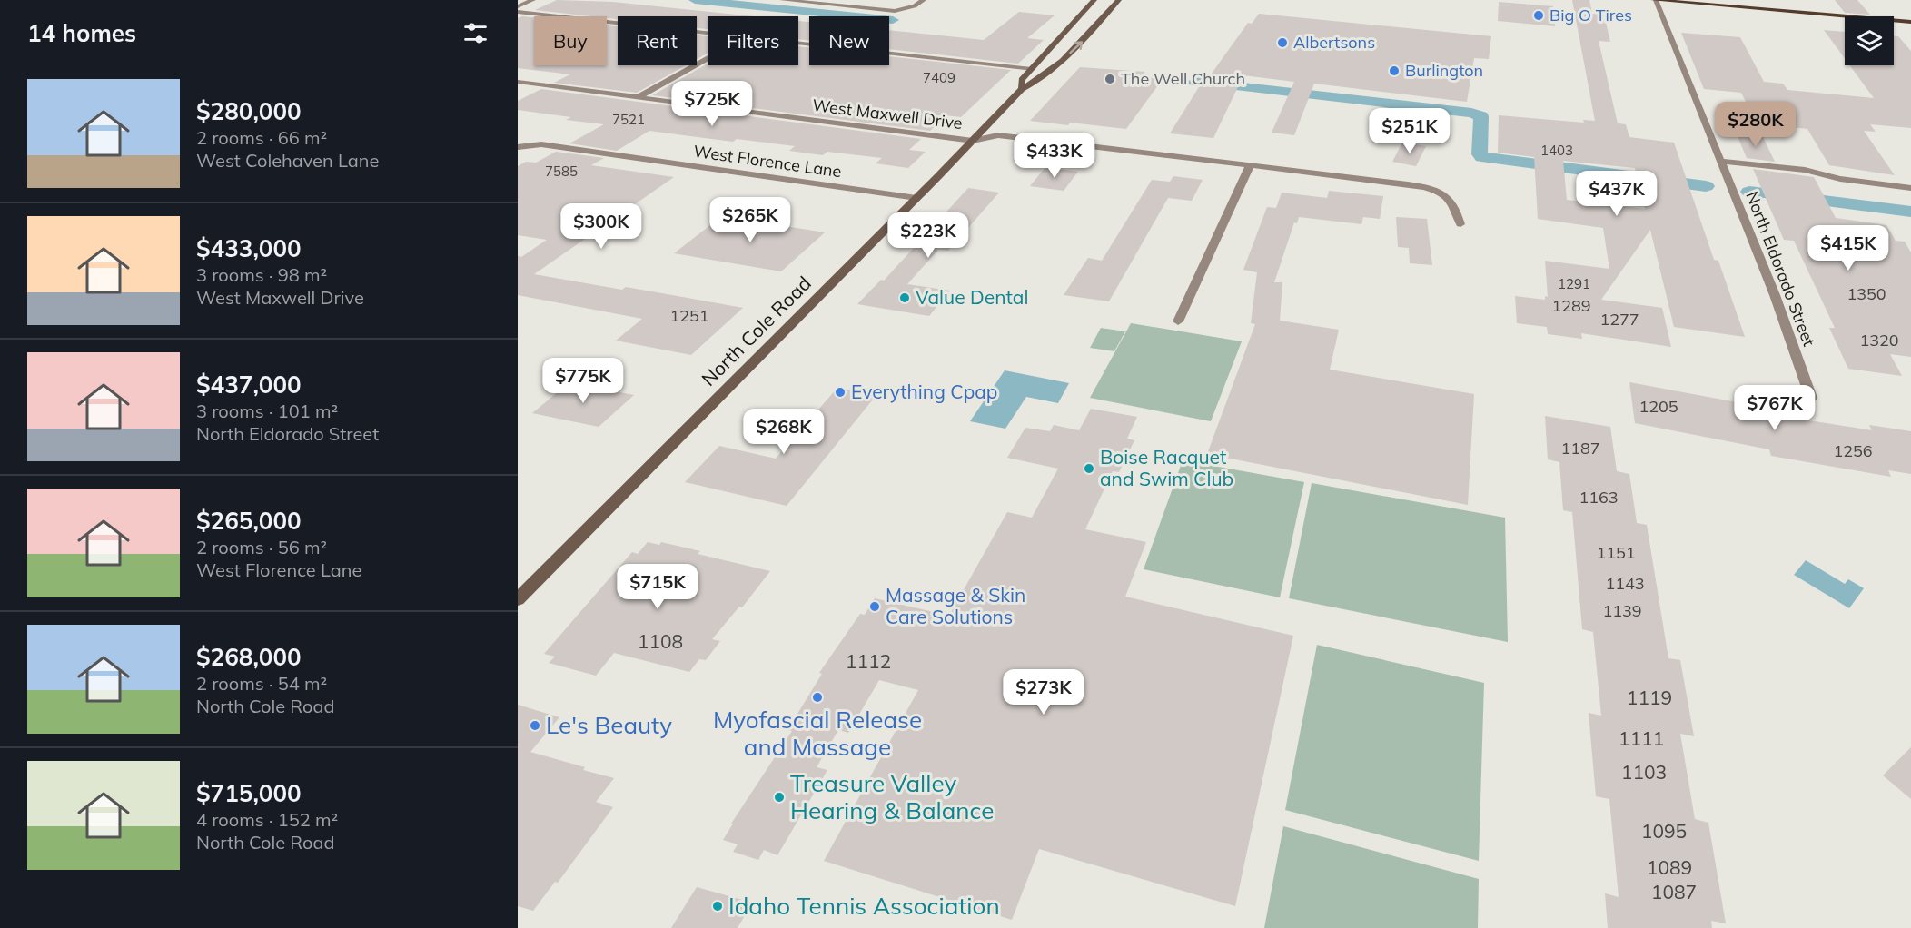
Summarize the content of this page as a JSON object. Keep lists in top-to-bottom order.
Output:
{
  "streets": {
    "main road": ["North Cole Road"],
    "street": ["West Maxwell Drive", "West Florence Lane", "North Eldorado Street"]
  },
  "crossings": [
    ["West Maxwell Drive", "North Cole Road"],
    ["West Florence Lane", "North Cole Road"]
  ],
  "places": [
    "Big O Tires",
    "Albertsons",
    "Burlington",
    "The Well Church",
    "Value Dental",
    "Everything Cpap",
    "Boise Racquet and Swim Club",
    "Massage & Skin Care Solutions",
    "Myofascial Release and Massage",
    "Le's Beauty",
    "Treasure Valley Hearing & Balance",
    "Idaho Tennis Association"
  ],
  "house_numbers": [
    "7409",
    "7521",
    "1403",
    "7585",
    "1291",
    "1350",
    "1289",
    "1251",
    "1277",
    "1320",
    "1205",
    "1187",
    "1256",
    "1163",
    "1151",
    "1143",
    "1139",
    "1108",
    "1112",
    "1119",
    "1111",
    "1103",
    "1095",
    "1089",
    "1087"
  ],
  "page": {
    "heading": "14 homes",
    "chip": [
      "Buy",
      "Rent",
      "Filters",
      "New"
    ],
    "list": [
      {
        "name": "$280,000",
        "note": "2 rooms · 66 m² · West Colehaven Lane"
      },
      {
        "name": "$433,000",
        "note": "3 rooms · 98 m² · West Maxwell Drive"
      },
      {
        "name": "$437,000",
        "note": "3 rooms · 101 m² · North Eldorado Street"
      },
      {
        "name": "$265,000",
        "note": "2 rooms · 56 m² · West Florence Lane"
      },
      {
        "name": "$268,000",
        "note": "2 rooms · 54 m² · North Cole Road"
      },
      {
        "name": "$715,000",
        "note": "4 rooms · 152 m² · North Cole Road"
      }
    ],
    "price": [
      "$725K",
      "$280K",
      "$251K",
      "$433K",
      "$437K",
      "$265K",
      "$300K",
      "$223K",
      "$415K",
      "$775K",
      "$767K",
      "$268K",
      "$715K",
      "$273K"
    ]
  }
}
